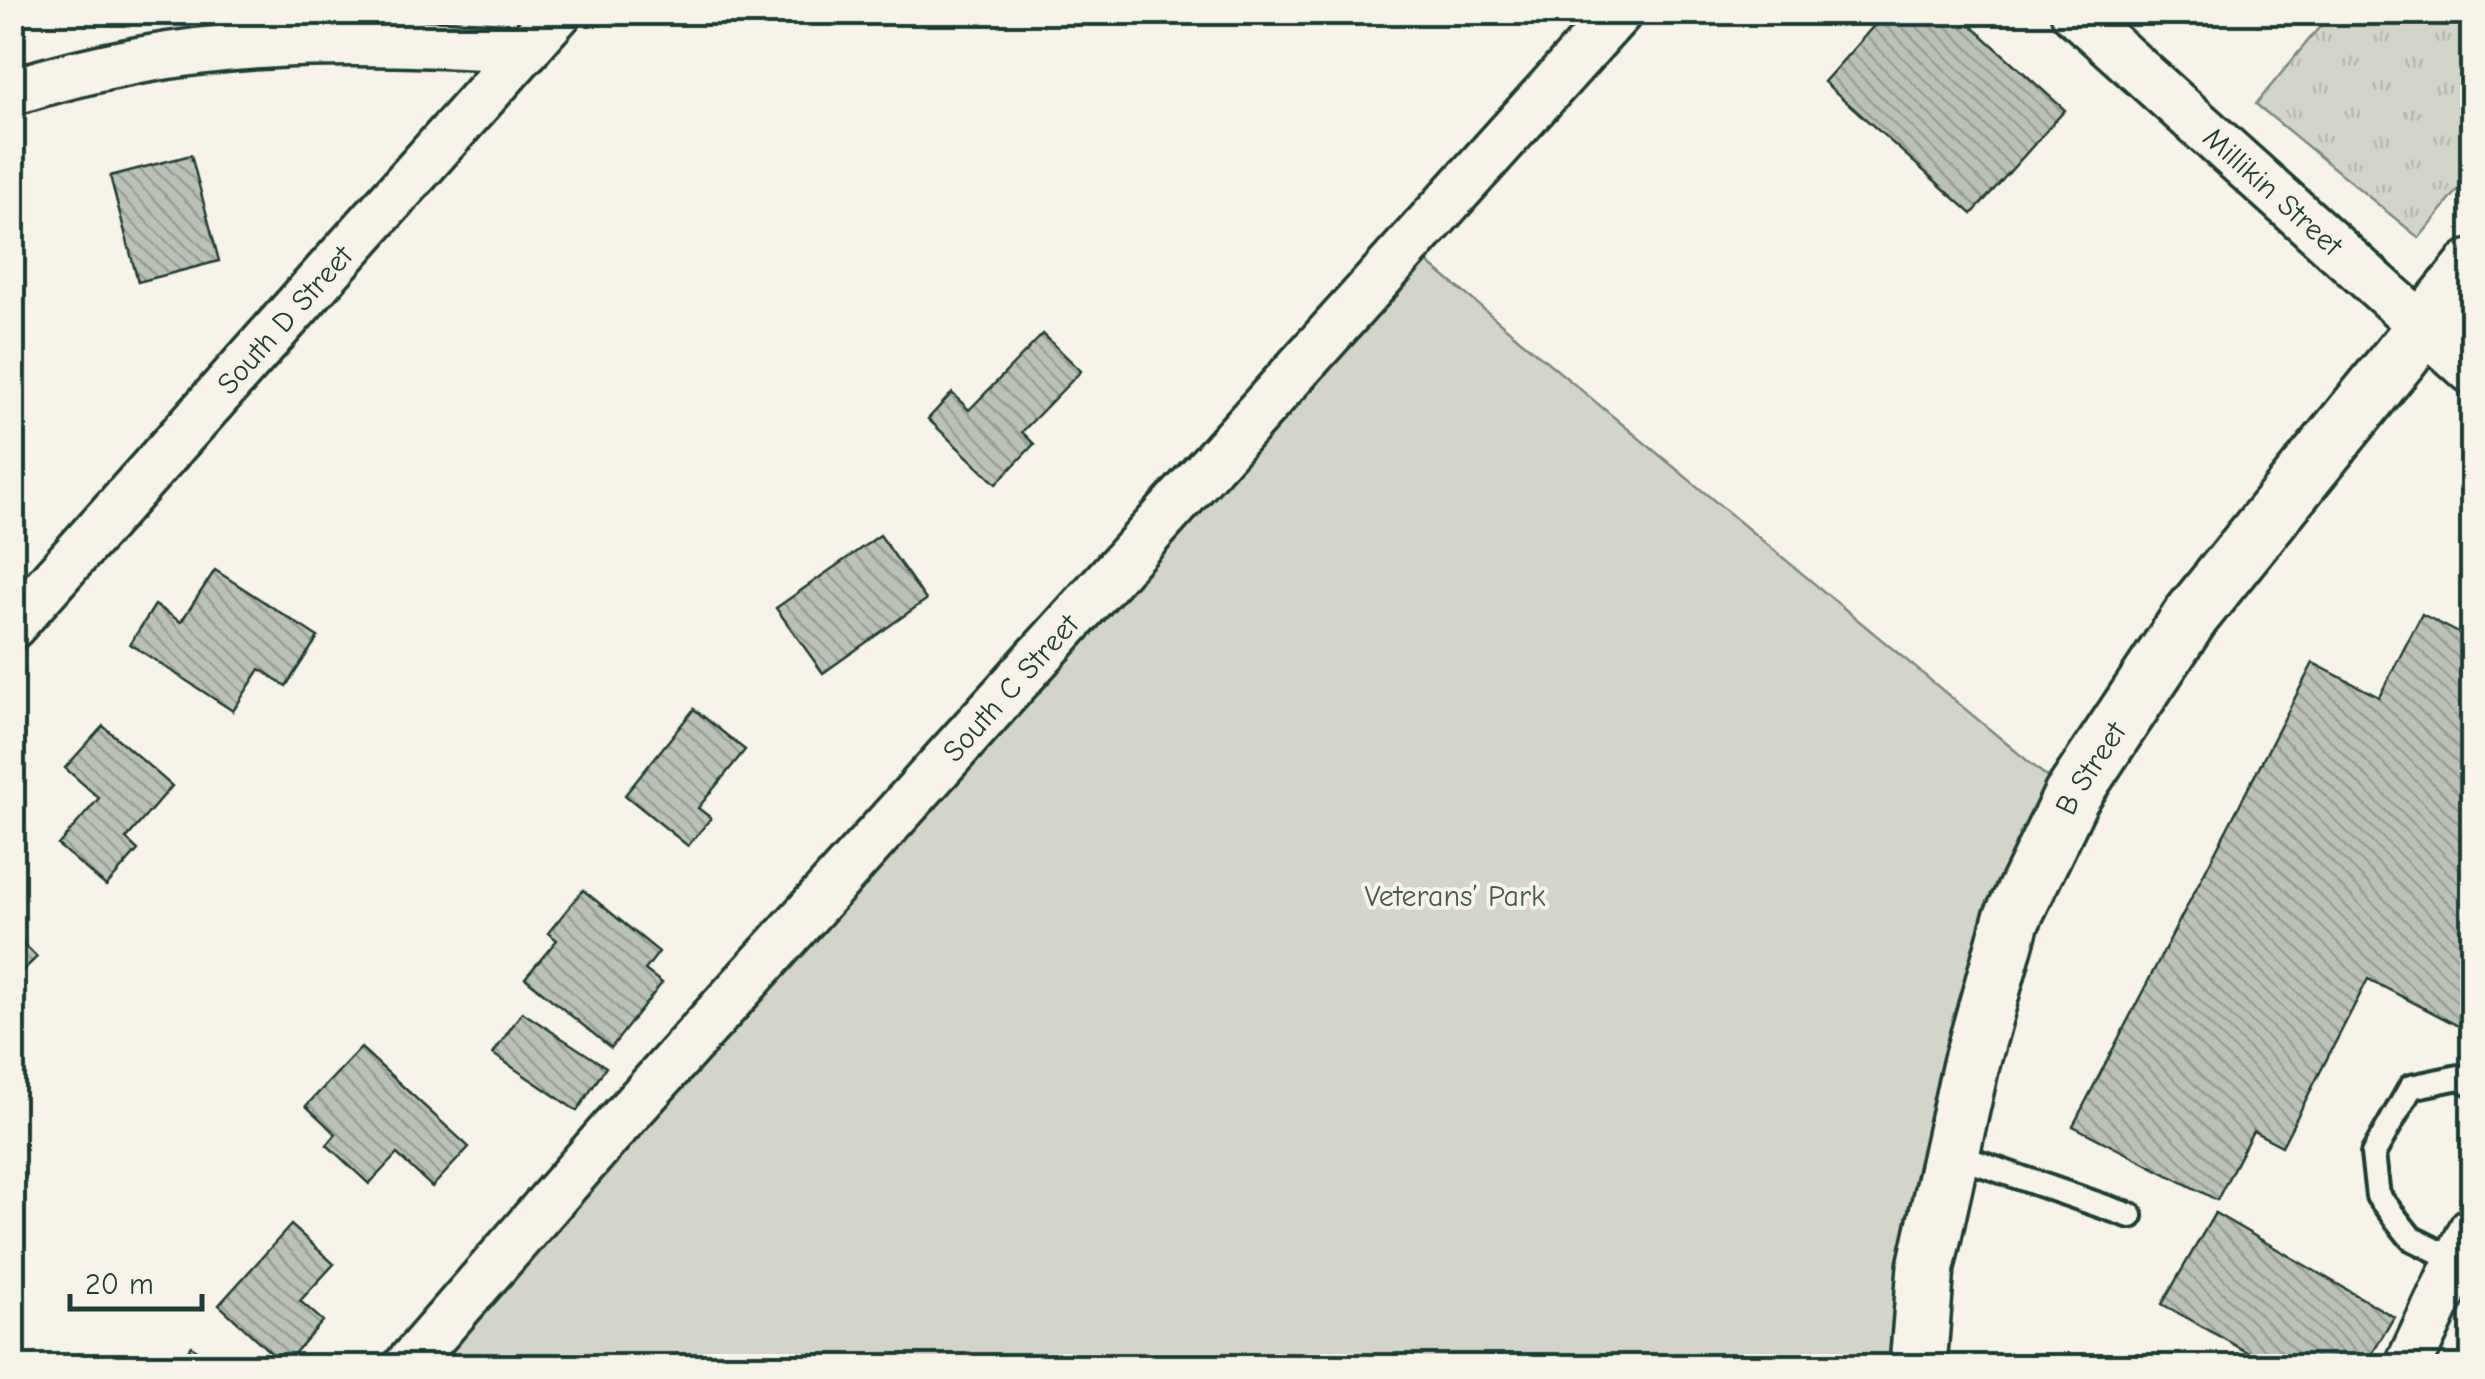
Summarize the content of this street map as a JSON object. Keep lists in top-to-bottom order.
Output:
{
  "streets": {
    "main road": ["B Street"],
    "street": ["Millikin Street", "South D Street", "South C Street"]
  },
  "crossings": [
    ["Millikin Street", "B Street"]
  ],
  "parks": ["Veterans’ Park"],
  "scale_bar": "20 m"
}
